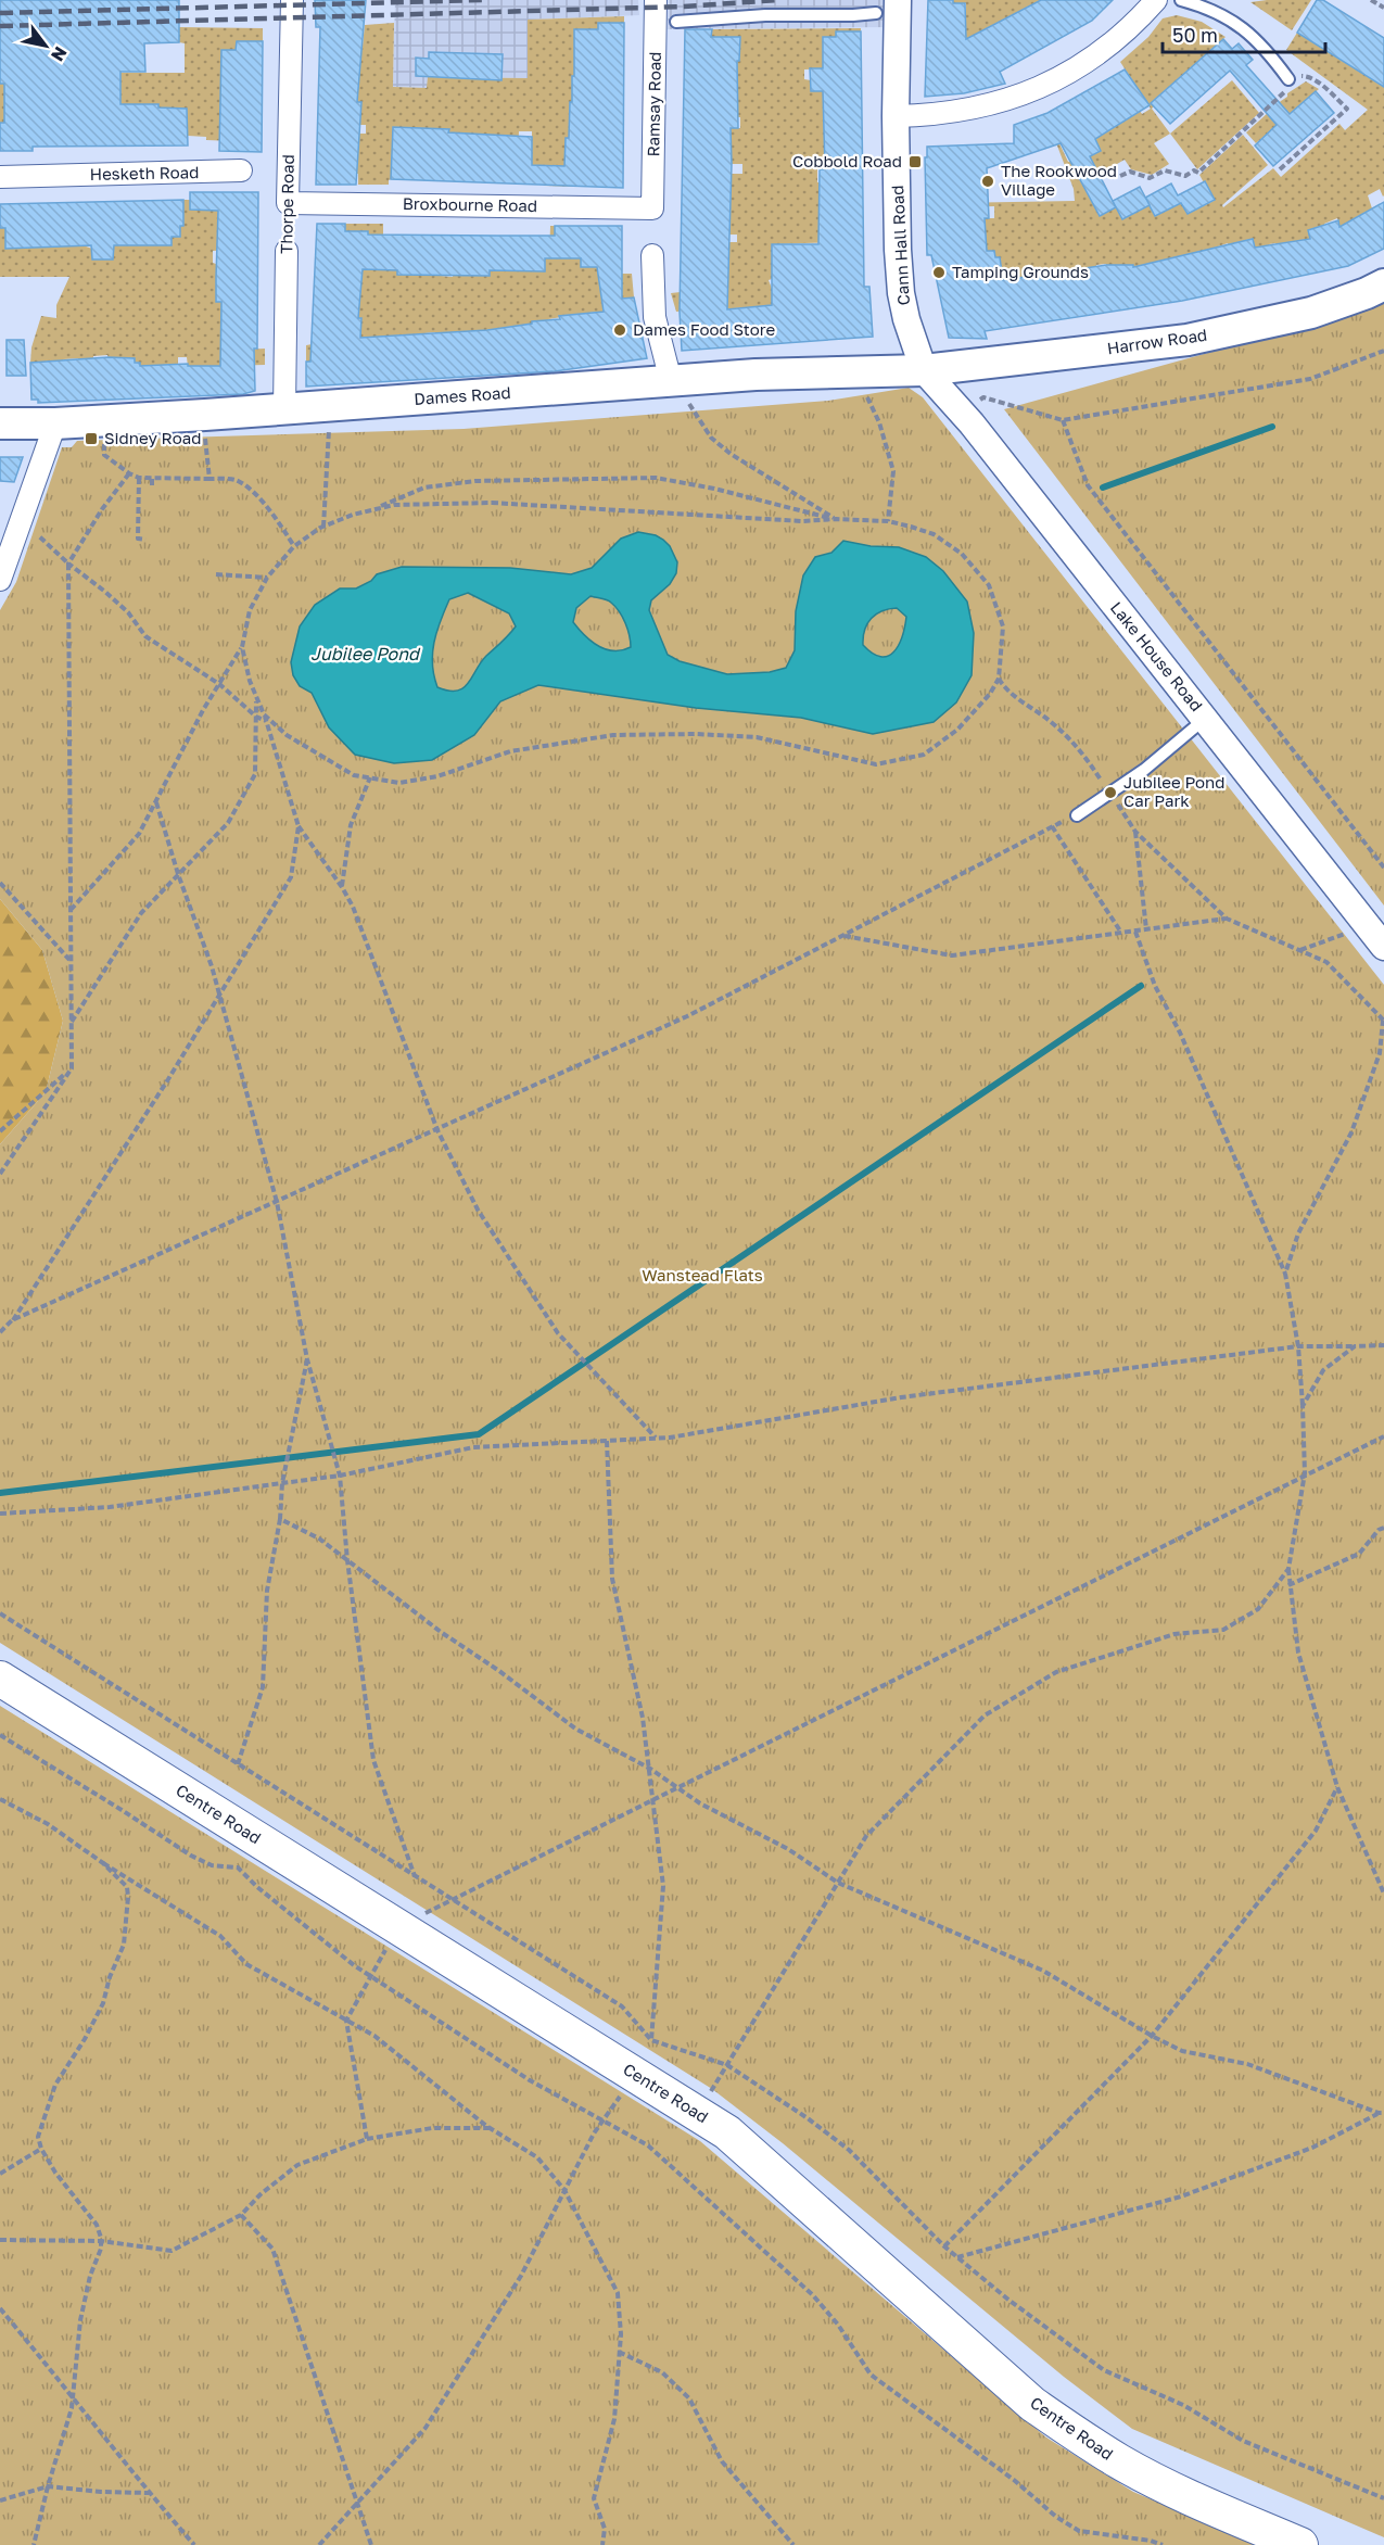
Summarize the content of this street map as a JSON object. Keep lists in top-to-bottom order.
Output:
{
  "streets": {
    "main road": ["Harrow Road", "Dames Road", "Centre Road"],
    "street": [
      "Ramsay Road",
      "Hesketh Road",
      "Thorpe Road",
      "Broxbourne Road",
      "Cann Hall Road",
      "Lake House Road"
    ]
  },
  "crossings": [
    ["Ramsay Road", "Broxbourne Road"],
    ["Thorpe Road", "Broxbourne Road"],
    ["Thorpe Road", "Dames Road"],
    ["Cann Hall Road", "Harrow Road"],
    ["Cann Hall Road", "Dames Road"],
    ["Cann Hall Road", "Lake House Road"],
    ["Harrow Road", "Dames Road"],
    ["Harrow Road", "Lake House Road"],
    ["Dames Road", "Lake House Road"]
  ],
  "water": ["Jubilee Pond"],
  "parks": ["Wanstead Flats"],
  "places": {
    "transit": ["Cobbold Road", "Sidney Road"],
    "other": [
      "The Rookwood Village",
      "Tamping Grounds",
      "Dames Food Store",
      "Jubilee Pond Car Park"
    ]
  },
  "scale_bar": "50 m",
  "north": "bottom right"
}
